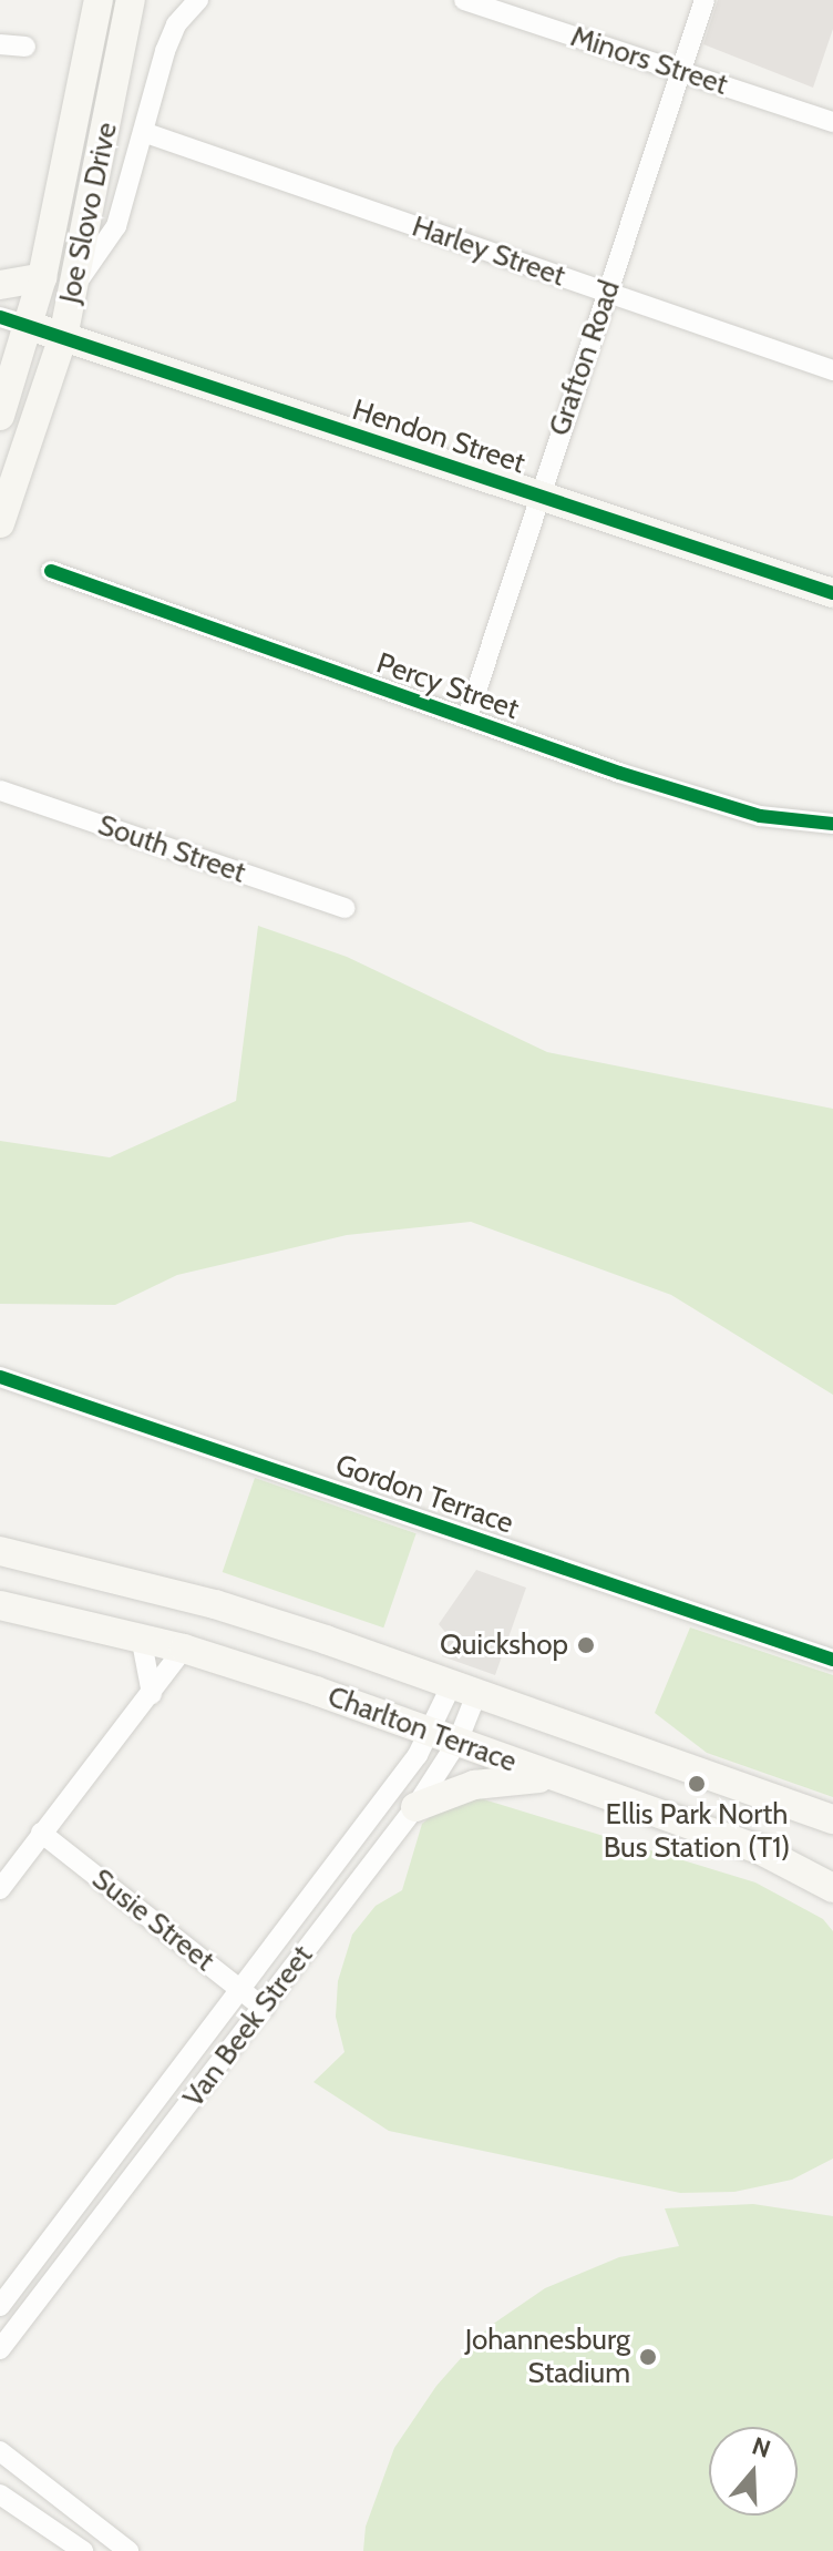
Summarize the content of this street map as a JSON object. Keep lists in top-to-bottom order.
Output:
{
  "streets": {
    "main road": ["Joe Slovo Drive", "Hendon Street", "Charlton Terrace"],
    "street": [
      "Minors Street",
      "Harley Street",
      "Grafton Road",
      "Percy Street",
      "South Street",
      "Gordon Terrace",
      "Susie Street",
      "Van Beek Street"
    ]
  },
  "crossings": [
    ["Minors Street", "Grafton Road"],
    ["Joe Slovo Drive", "Hendon Street"],
    ["Harley Street", "Grafton Road"],
    ["Grafton Road", "Hendon Street"],
    ["Grafton Road", "Percy Street"],
    ["Charlton Terrace", "Van Beek Street"],
    ["Susie Street", "Van Beek Street"]
  ],
  "places": ["Quickshop", "Ellis Park North Bus Station (T1)", "Johannesburg Stadium"],
  "north": "top"
}
